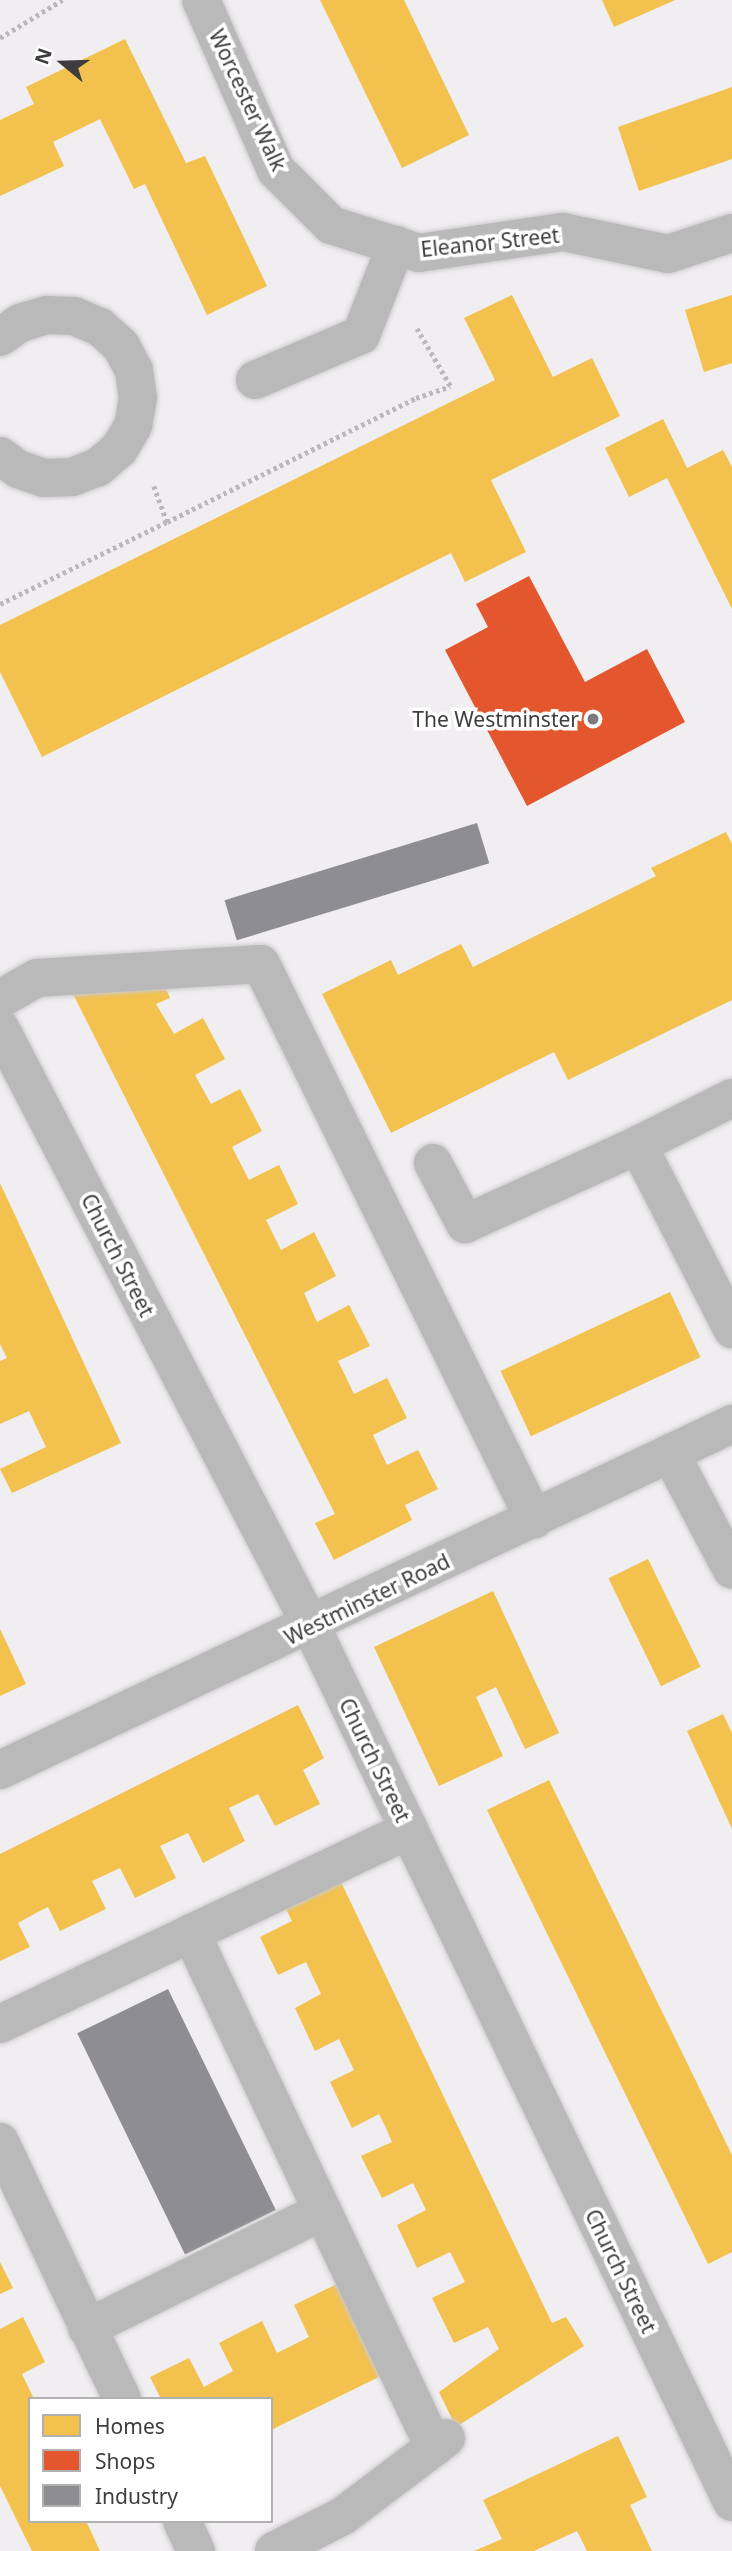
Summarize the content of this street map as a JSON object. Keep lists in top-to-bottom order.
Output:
{
  "streets": {
    "street": [
      "Worcester Walk",
      "Eleanor Street",
      "Church Street",
      "Westminster Road"
    ]
  },
  "crossings": [
    ["Worcester Walk", "Eleanor Street"],
    ["Church Street", "Westminster Road"]
  ],
  "places": ["The Westminster"],
  "legend": ["Homes", "Shops", "Industry"],
  "north": "left"
}
